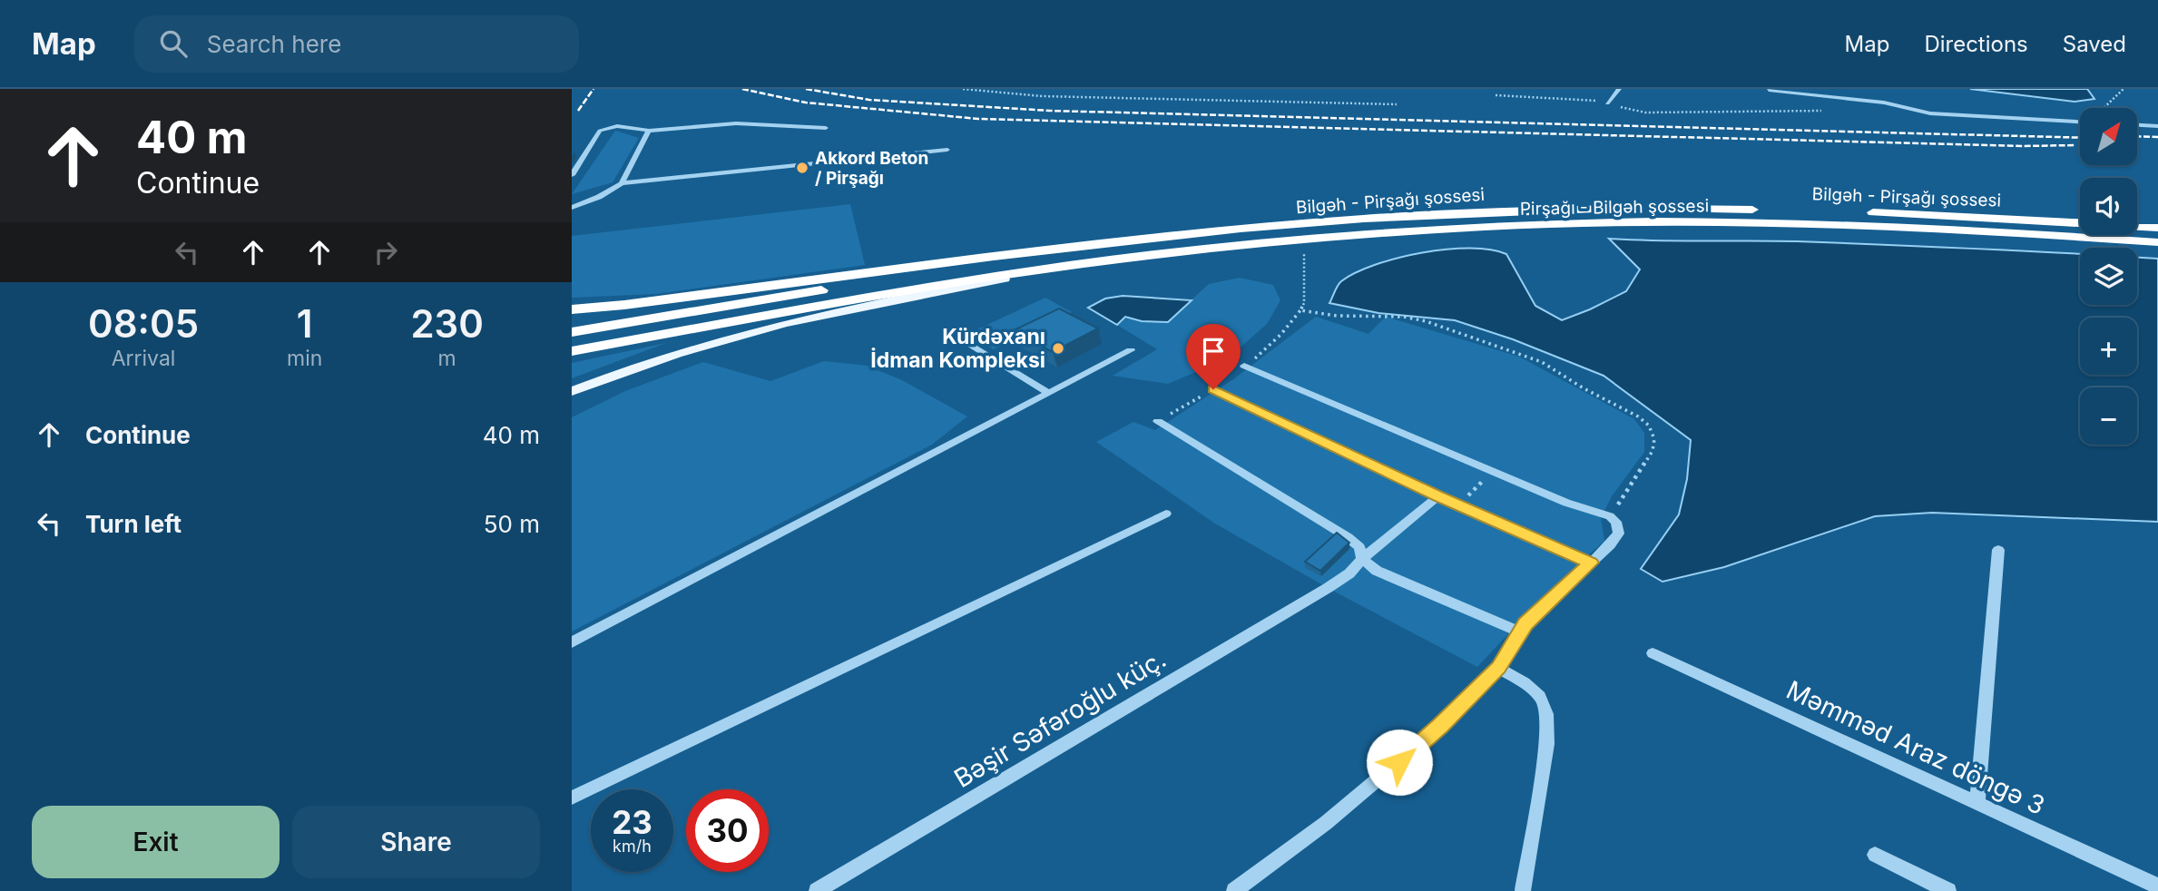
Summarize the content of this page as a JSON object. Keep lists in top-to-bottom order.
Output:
{
  "streets": {
    "highway": ["Bilgəh - Pirşağı şossesi", "Pirşağı - Bilgəh şossesi"],
    "street": ["Bəşir Səfəroğlu küç.", "Məmməd Araz döngə 3"]
  },
  "places": ["Akkord Beton / Pirşağı", "Kürdəxanı İdman Kompleksi"],
  "north": "top right",
  "page": {
    "header": "Map",
    "search": "Search here",
    "nav": ["Map", "Directions", "Saved"],
    "turn": ["40 m", "Continue"],
    "map_buttons": ["+", "−"],
    "eta": [
      "08:05",
      "Arrival",
      "1",
      "min",
      "230",
      "m"
    ],
    "list": [
      {
        "name": "Continue",
        "value": "40 m"
      },
      {
        "name": "Turn left",
        "value": "50 m"
      }
    ],
    "speed": "23 km/h",
    "limit": "30",
    "buttons": ["Exit", "Share"]
  }
}
